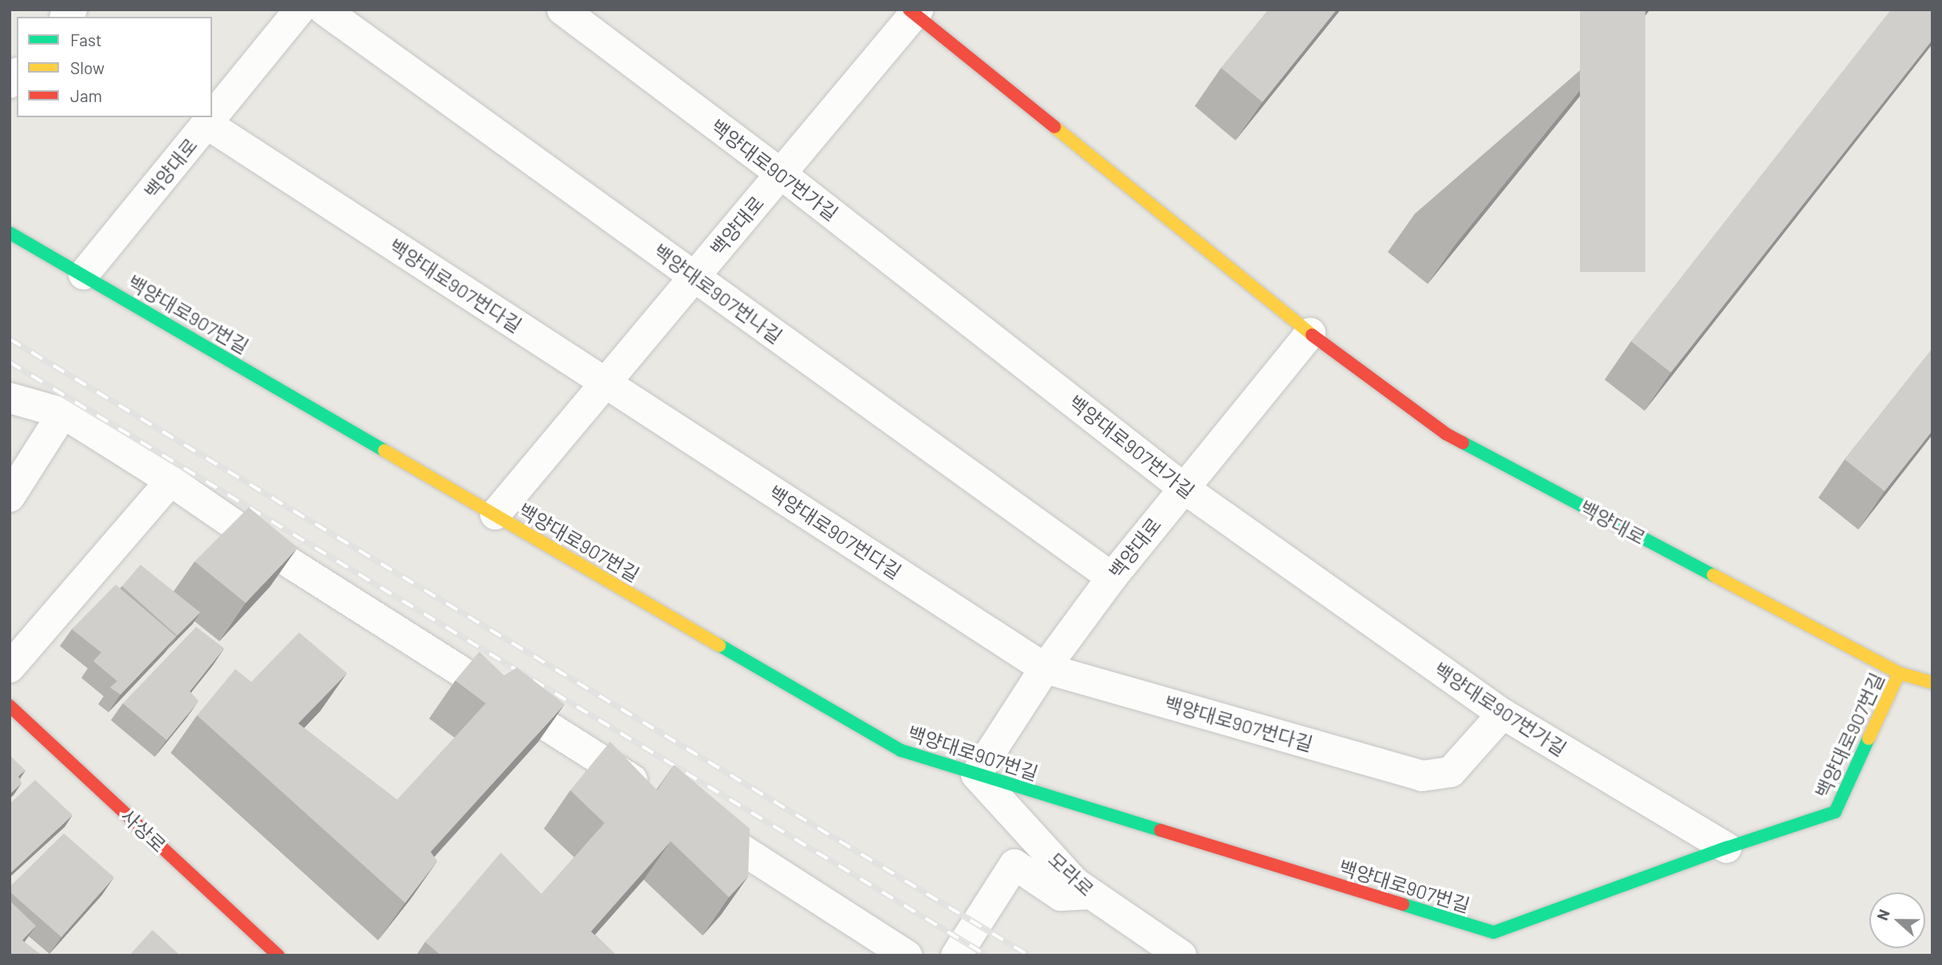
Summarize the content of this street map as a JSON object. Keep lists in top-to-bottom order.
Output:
{
  "streets": {
    "street": [
      "백양대로",
      "백양대로907번가길",
      "백양대로907번다길",
      "백양대로907번나길",
      "백양대로907번길",
      "사상로",
      "모라로"
    ]
  },
  "crossings": [
    ["백양대로", "백양대로907번가길"],
    ["백양대로", "백양대로907번다길"],
    ["백양대로", "백양대로907번나길"],
    ["백양대로", "백양대로907번길"],
    ["백양대로", "모라로"],
    ["백양대로907번가길", "백양대로907번다길"],
    ["백양대로907번가길", "백양대로907번길"],
    ["백양대로907번길", "모라로"]
  ],
  "legend": ["Fast", "Slow", "Jam"],
  "north": "left"
}
